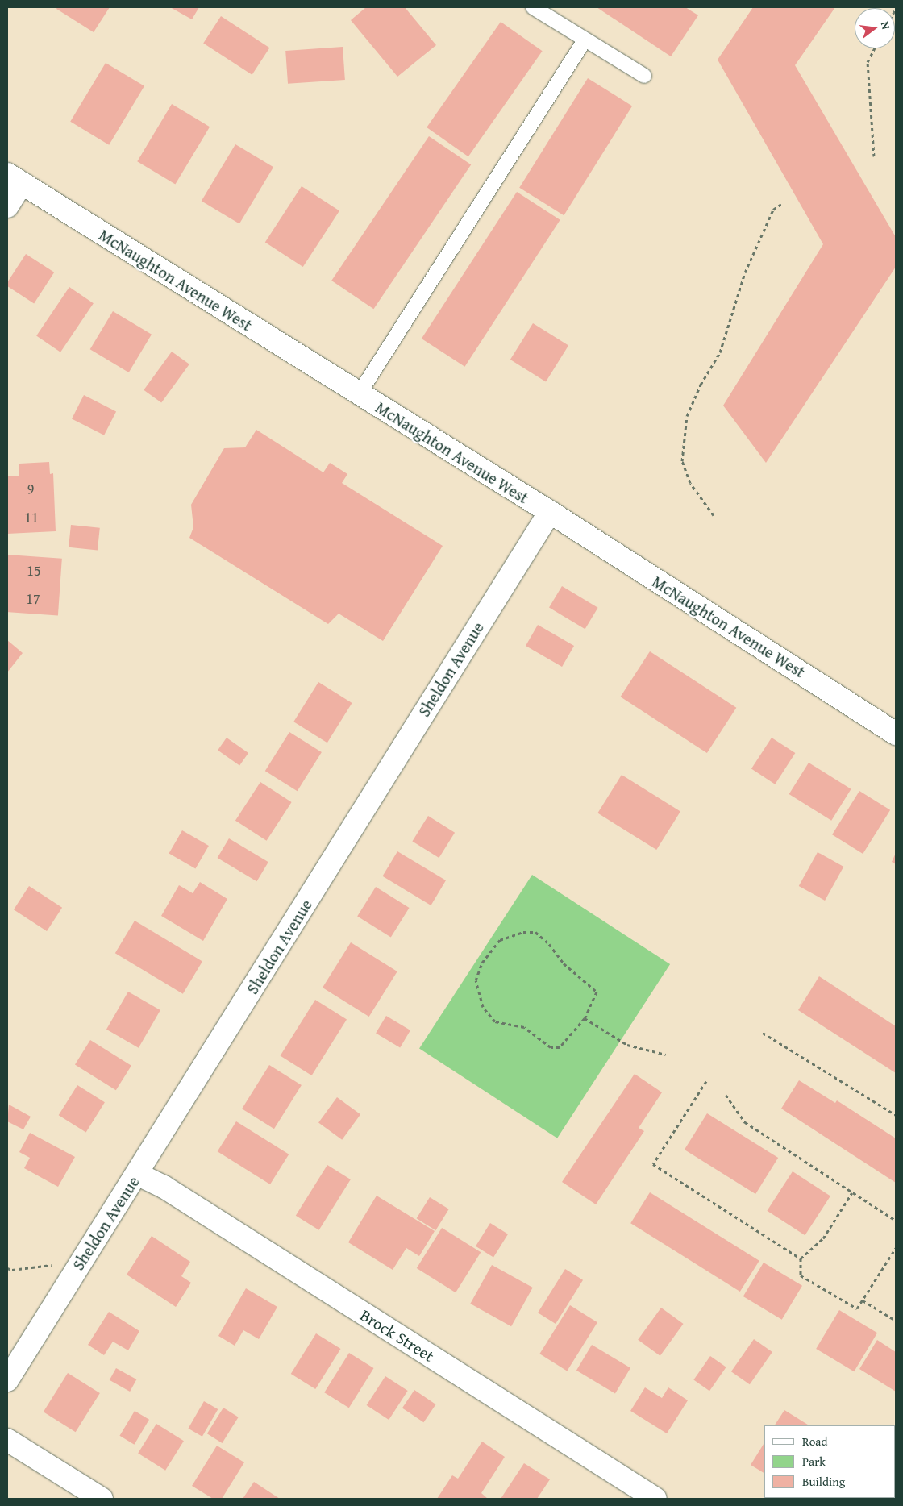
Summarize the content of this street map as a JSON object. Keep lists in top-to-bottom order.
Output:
{
  "streets": {
    "street": ["McNaughton Avenue West", "Sheldon Avenue", "Brock Street"]
  },
  "crossings": [
    ["McNaughton Avenue West", "Sheldon Avenue"],
    ["Sheldon Avenue", "Brock Street"]
  ],
  "house_numbers": [
    "9",
    "11",
    "15",
    "17"
  ],
  "legend": ["Road", "Park", "Building"],
  "north": "right"
}
